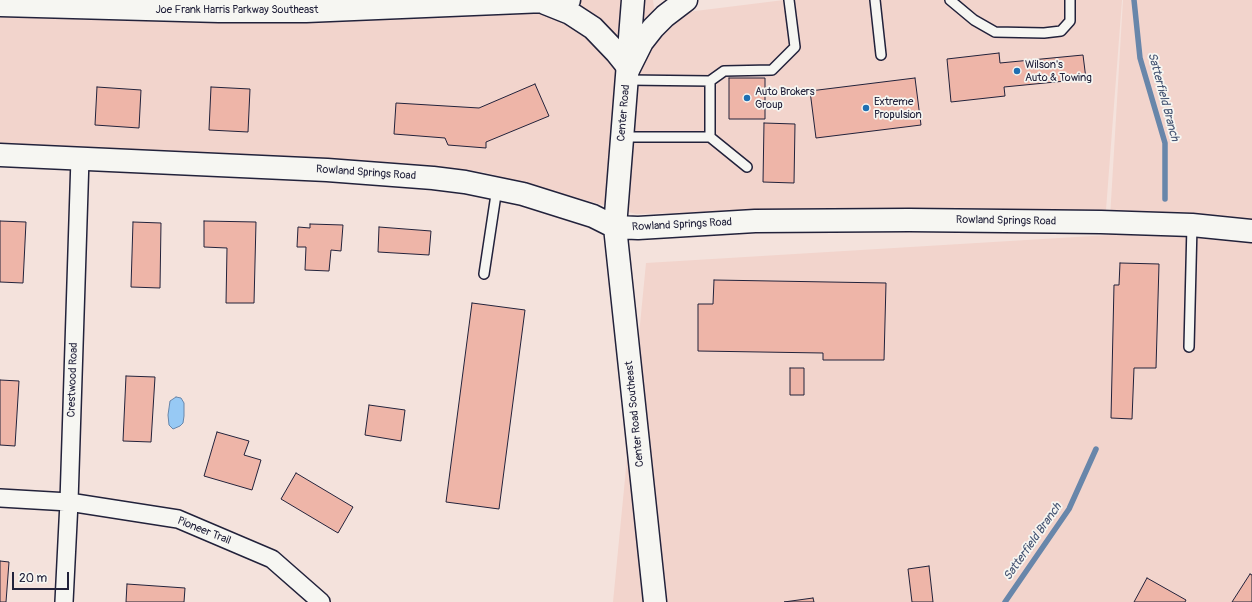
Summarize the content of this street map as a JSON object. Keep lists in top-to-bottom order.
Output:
{
  "streets": {
    "street": [
      "Joe Frank Harris Parkway Southeast",
      "Center Road",
      "Rowland Springs Road",
      "Crestwood Road",
      "Center Road Southeast",
      "Pioneer Trail"
    ]
  },
  "crossings": [
    ["Center Road", "Rowland Springs Road"],
    ["Center Road", "Center Road Southeast"],
    ["Rowland Springs Road", "Crestwood Road"],
    ["Rowland Springs Road", "Center Road Southeast"],
    ["Crestwood Road", "Pioneer Trail"]
  ],
  "water": ["Satterfield Branch"],
  "places": ["Wilson's Auto & Towing", "Auto Brokers Group", "Extreme Propulsion"],
  "scale_bar": "20 m"
}
